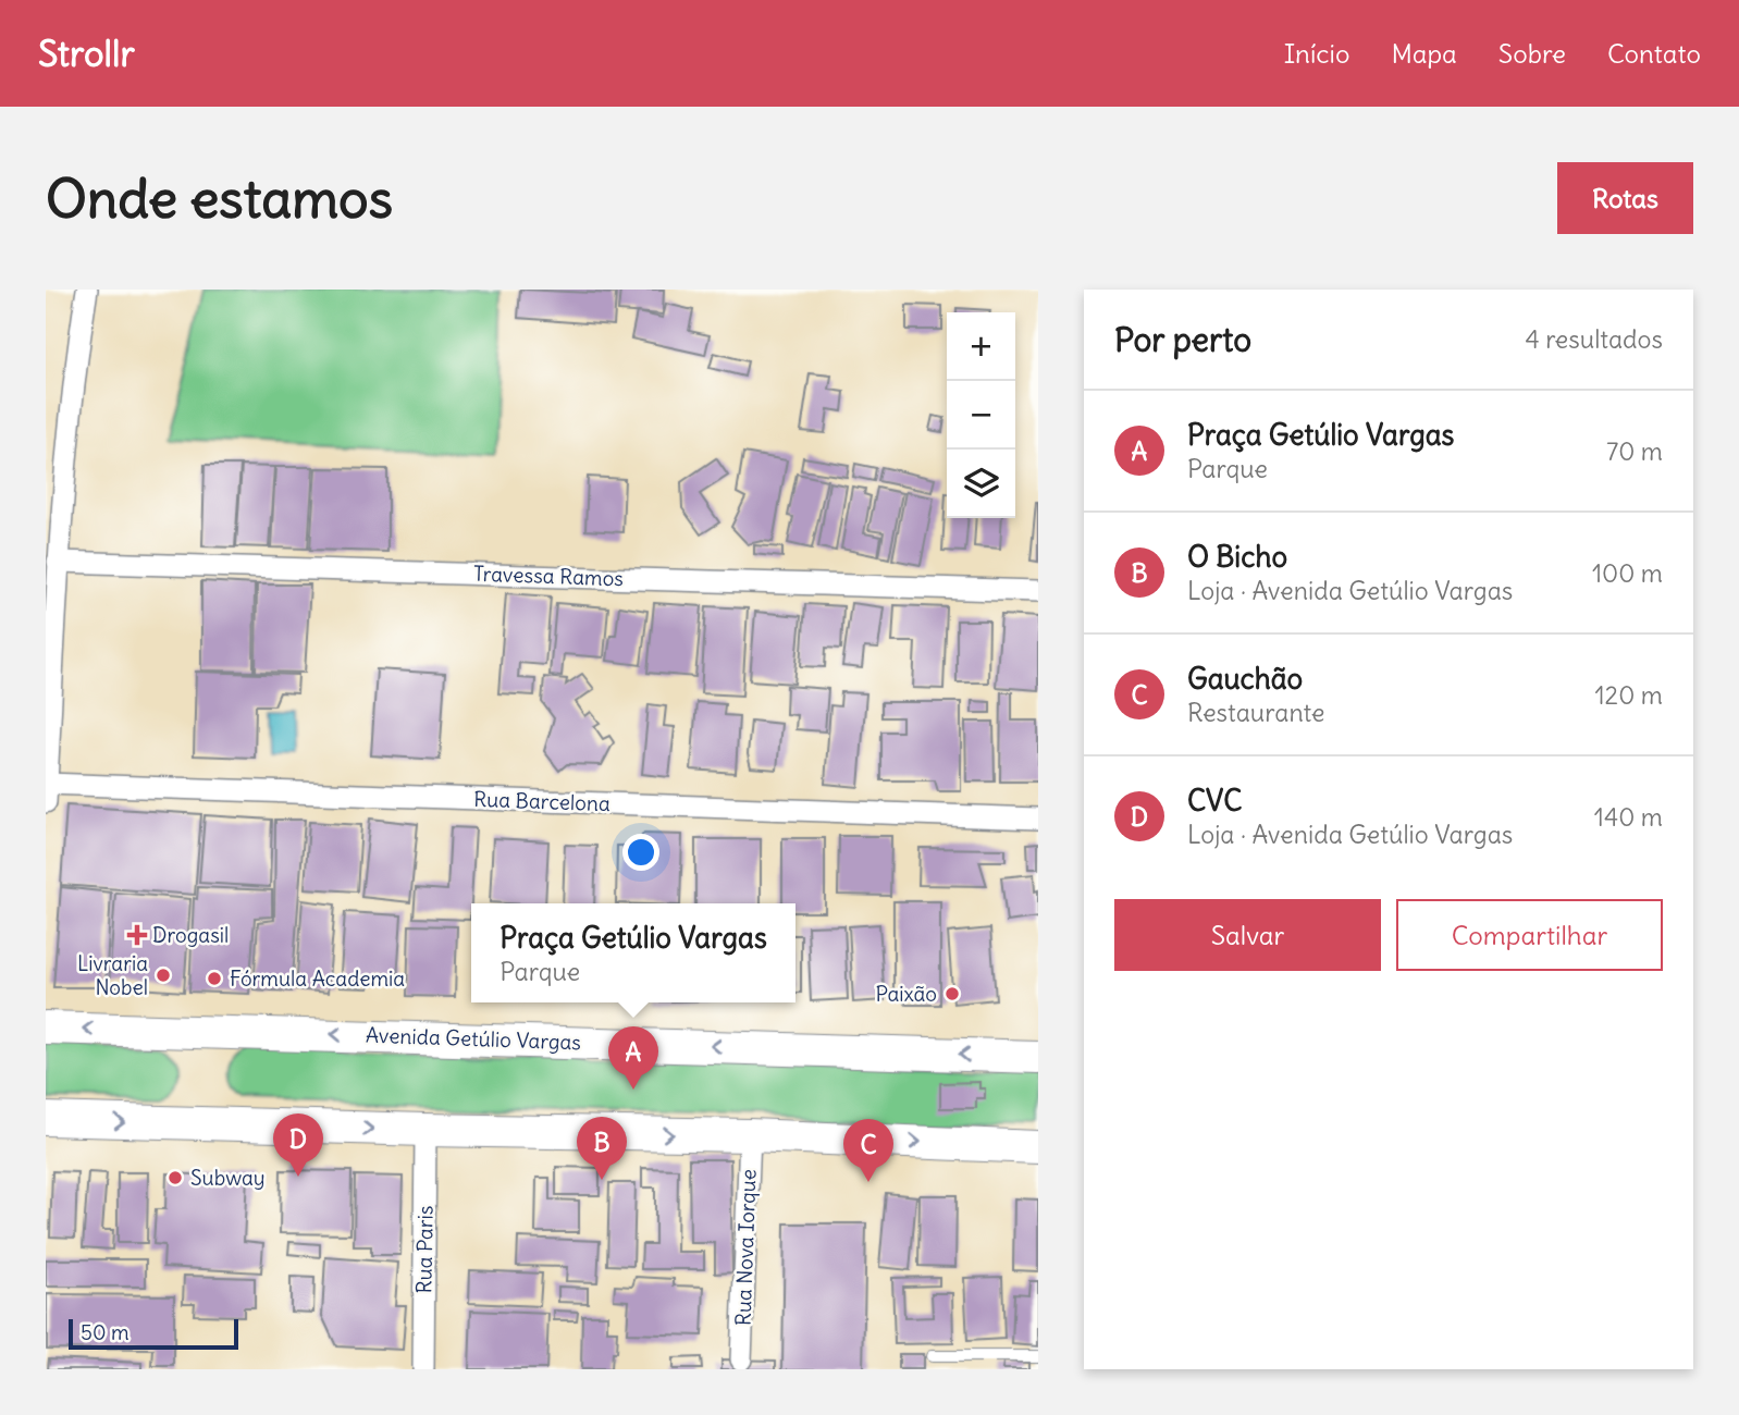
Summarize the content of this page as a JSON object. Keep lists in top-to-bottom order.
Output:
{
  "streets": {
    "main road": ["Avenida Getúlio Vargas"],
    "street": [
      "Travessa Ramos",
      "Rua Barcelona",
      "Rua Nova Iorque",
      "Rua Paris"
    ]
  },
  "places": {
    "health": ["Drogasil"],
    "other": [
      "Livraria Nobel",
      "Fórmula Academia",
      "Paixão",
      "Subway"
    ]
  },
  "scale_bar": "50 m",
  "page": {
    "header": "Strollr",
    "nav": [
      "Início",
      "Mapa",
      "Sobre",
      "Contato"
    ],
    "buttons": [
      "Rotas",
      ["Salvar", "Compartilhar"]
    ],
    "title": "Onde estamos",
    "heading": ["Por perto", "4 resultados"],
    "map_buttons": ["+", "−"],
    "list": [
      {
        "mark": "A",
        "name": "Praça Getúlio Vargas",
        "note": "Parque",
        "value": "70 m"
      },
      {
        "mark": "B",
        "name": "O Bicho",
        "note": "Loja · Avenida Getúlio Vargas",
        "value": "100 m"
      },
      {
        "mark": "C",
        "name": "Gauchão",
        "note": "Restaurante",
        "value": "120 m"
      },
      {
        "mark": "D",
        "name": "CVC",
        "note": "Loja · Avenida Getúlio Vargas",
        "value": "140 m"
      }
    ],
    "popup": ["Praça Getúlio Vargas", "Parque"],
    "pins": [
      "A",
      "D",
      "B",
      "C"
    ],
    "scale": "50 m"
  }
}
